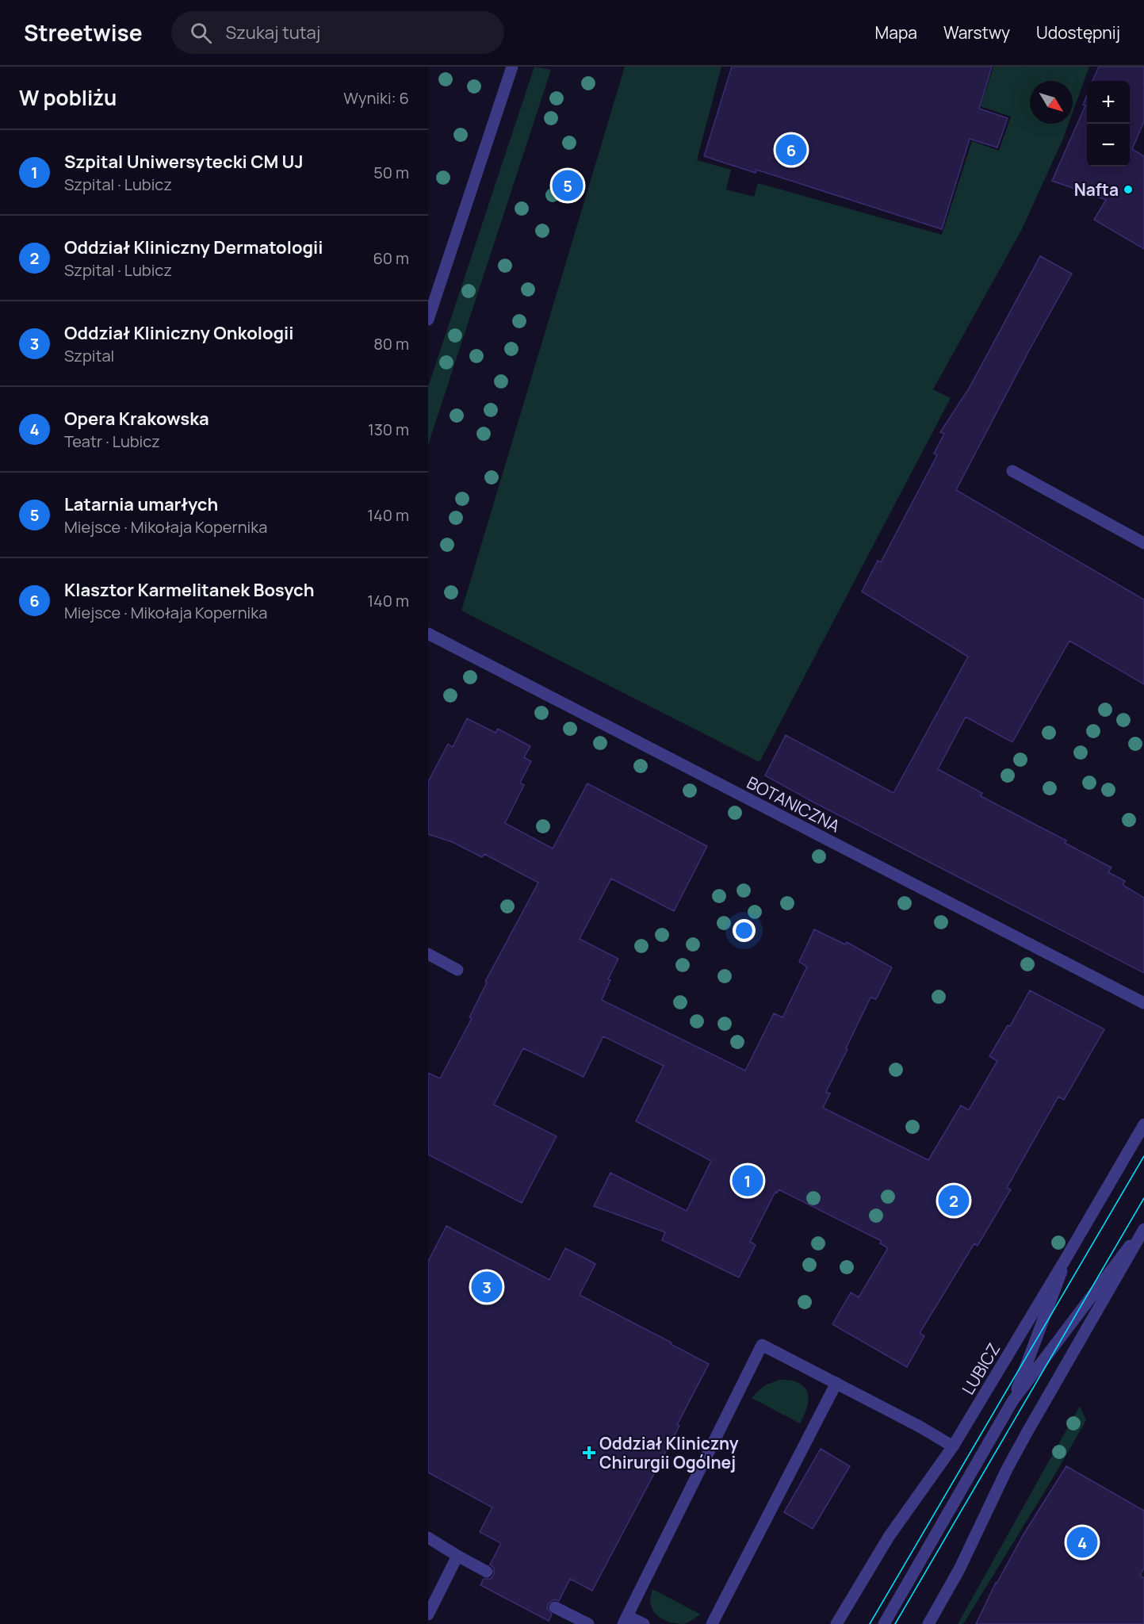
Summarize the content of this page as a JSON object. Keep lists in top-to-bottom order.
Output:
{
  "streets": {
    "street": ["BOTANICZNA", "LUBICZ"]
  },
  "places": {
    "other": ["Nafta"],
    "health": ["Oddział Kliniczny Chirurgii Ogólnej"]
  },
  "north": "bottom right",
  "page": {
    "header": "Streetwise",
    "search": "Szukaj tutaj",
    "nav": ["Mapa", "Warstwy", "Udostępnij"],
    "heading": ["W pobliżu", "Wyniki: 6"],
    "map_buttons": ["+", "−"],
    "list": [
      {
        "mark": "1",
        "name": "Szpital Uniwersytecki CM UJ",
        "note": "Szpital · Lubicz",
        "value": "50 m"
      },
      {
        "mark": "2",
        "name": "Oddział Kliniczny Dermatologii",
        "note": "Szpital · Lubicz",
        "value": "60 m"
      },
      {
        "mark": "3",
        "name": "Oddział Kliniczny Onkologii",
        "note": "Szpital",
        "value": "80 m"
      },
      {
        "mark": "4",
        "name": "Opera Krakowska",
        "note": "Teatr · Lubicz",
        "value": "130 m"
      },
      {
        "mark": "5",
        "name": "Latarnia umarłych",
        "note": "Miejsce · Mikołaja Kopernika",
        "value": "140 m"
      },
      {
        "mark": "6",
        "name": "Klasztor Karmelitanek Bosych",
        "note": "Miejsce · Mikołaja Kopernika",
        "value": "140 m"
      }
    ],
    "pins": [
      "6",
      "5",
      "1",
      "2",
      "3",
      "4"
    ]
  }
}
